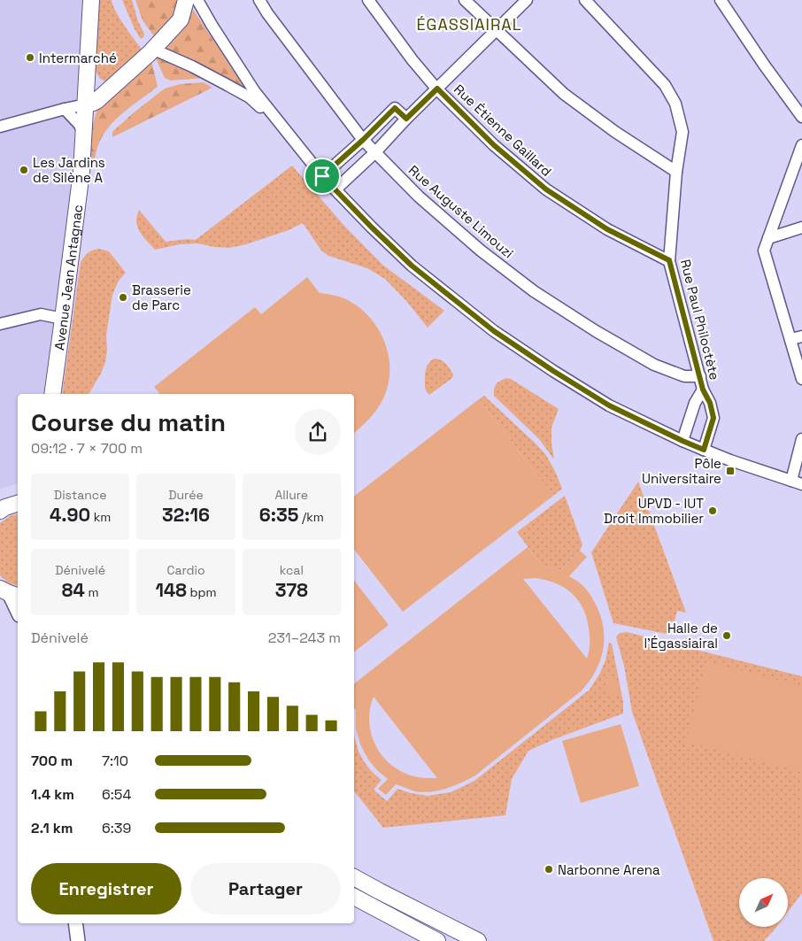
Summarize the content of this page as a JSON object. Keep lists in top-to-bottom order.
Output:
{
  "streets": {
    "main road": ["Avenue Jean Antagnac"],
    "street": ["Rue Étienne Gaillard", "Rue Auguste Limouzi", "Rue Paul Philoctète"]
  },
  "crossings": [
    ["Rue Étienne Gaillard", "Rue Paul Philoctète"],
    ["Rue Auguste Limouzi", "Rue Paul Philoctète"]
  ],
  "districts": ["ÉGASSIAIRAL"],
  "places": {
    "other": [
      "Intermarché",
      "Les Jardins de Silène A",
      "Brasserie de Parc",
      "UPVD - IUT Droit Immobilier",
      "Halle de l'Égassiairal",
      "Narbonne Arena"
    ],
    "transit": ["Pôle Universitaire"]
  },
  "north": "top right",
  "page": {
    "heading": ["Course du matin", "09:12 · 7 × 700 m"],
    "stats": [
      ["Distance", "4.90 km"],
      ["Durée", "32:16"],
      ["Allure", "6:35 /km"],
      ["Dénivelé", "84 m"],
      ["Cardio", "148 bpm"],
      ["kcal", "378"]
    ],
    "chart": ["Dénivelé", "231–243 m"],
    "list": [
      {
        "name": "700 m",
        "note": "7:10"
      },
      {
        "name": "1.4 km",
        "note": "6:54"
      },
      {
        "name": "2.1 km",
        "note": "6:39"
      }
    ],
    "buttons": ["Enregistrer", "Partager"]
  }
}
